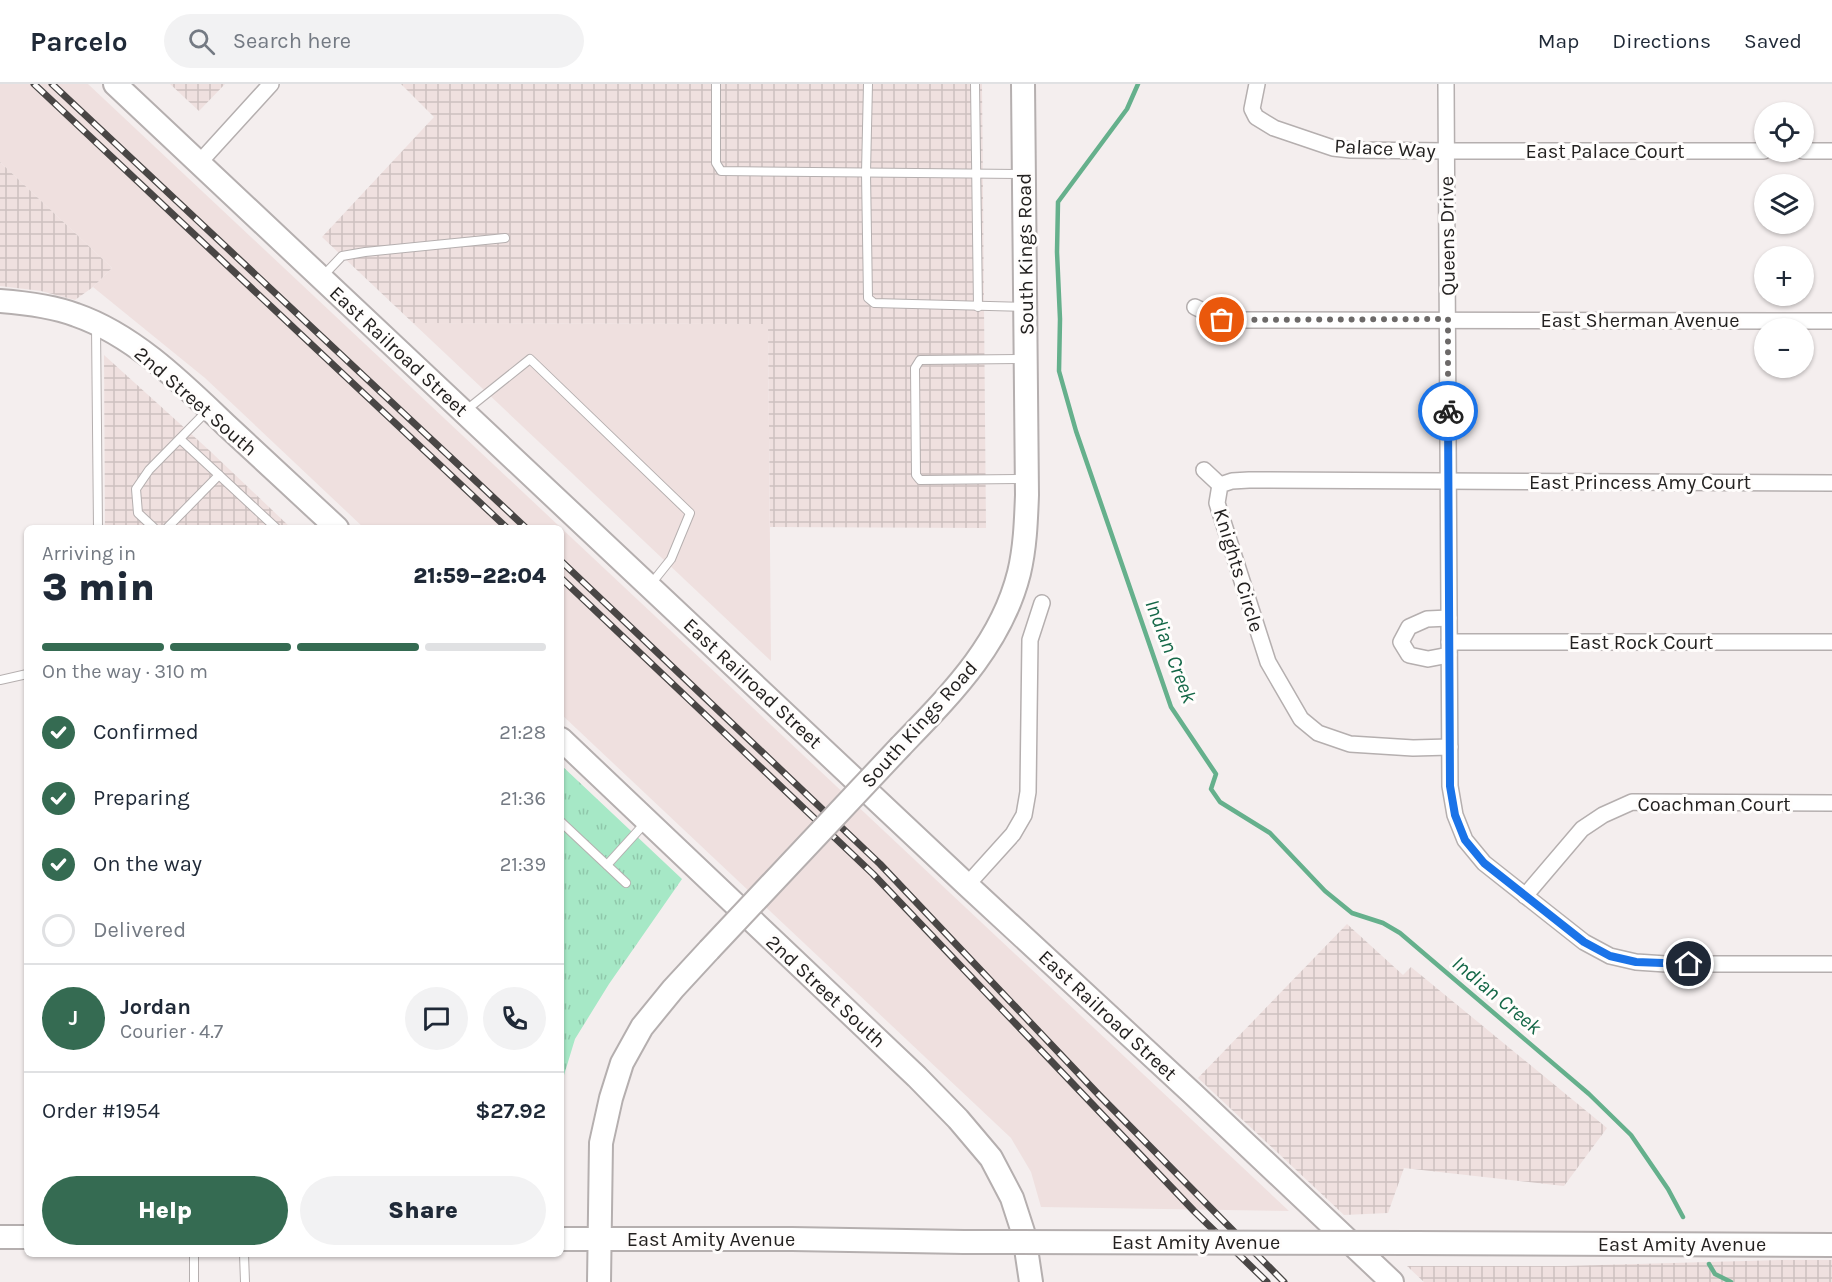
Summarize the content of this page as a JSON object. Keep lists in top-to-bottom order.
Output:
{
  "streets": {
    "street": [
      "Palace Way",
      "East Palace Court",
      "Queens Drive",
      "South Kings Road",
      "East Sherman Avenue",
      "East Railroad Street",
      "2nd Street South",
      "East Princess Amy Court",
      "Knights Circle",
      "East Rock Court",
      "Coachman Court",
      "East Amity Avenue"
    ]
  },
  "crossings": [
    ["Palace Way", "East Palace Court"],
    ["Palace Way", "Queens Drive"],
    ["East Palace Court", "Queens Drive"],
    ["Queens Drive", "East Sherman Avenue"],
    ["Queens Drive", "East Princess Amy Court"],
    ["Queens Drive", "Knights Circle"],
    ["Queens Drive", "East Rock Court"],
    ["Queens Drive", "Coachman Court"],
    ["South Kings Road", "East Amity Avenue"],
    ["East Princess Amy Court", "Knights Circle"]
  ],
  "water": ["Indian Creek"],
  "page": {
    "header": "Parcelo",
    "search": "Search here",
    "nav": ["Map", "Directions", "Saved"],
    "map_buttons": ["+", "−"],
    "heading": ["3 min", "Arriving in", "21:59–22:04"],
    "panel": [
      "Jordan",
      "Courier · 4.7",
      "Order #1954",
      "$27.92"
    ],
    "bar": "On the way · 310 m",
    "list": [
      ["Confirmed", "21:28"],
      ["Preparing", "21:36"],
      ["On the way", "21:39"],
      "Delivered"
    ],
    "round": "J",
    "buttons": ["Help", "Share"]
  }
}
